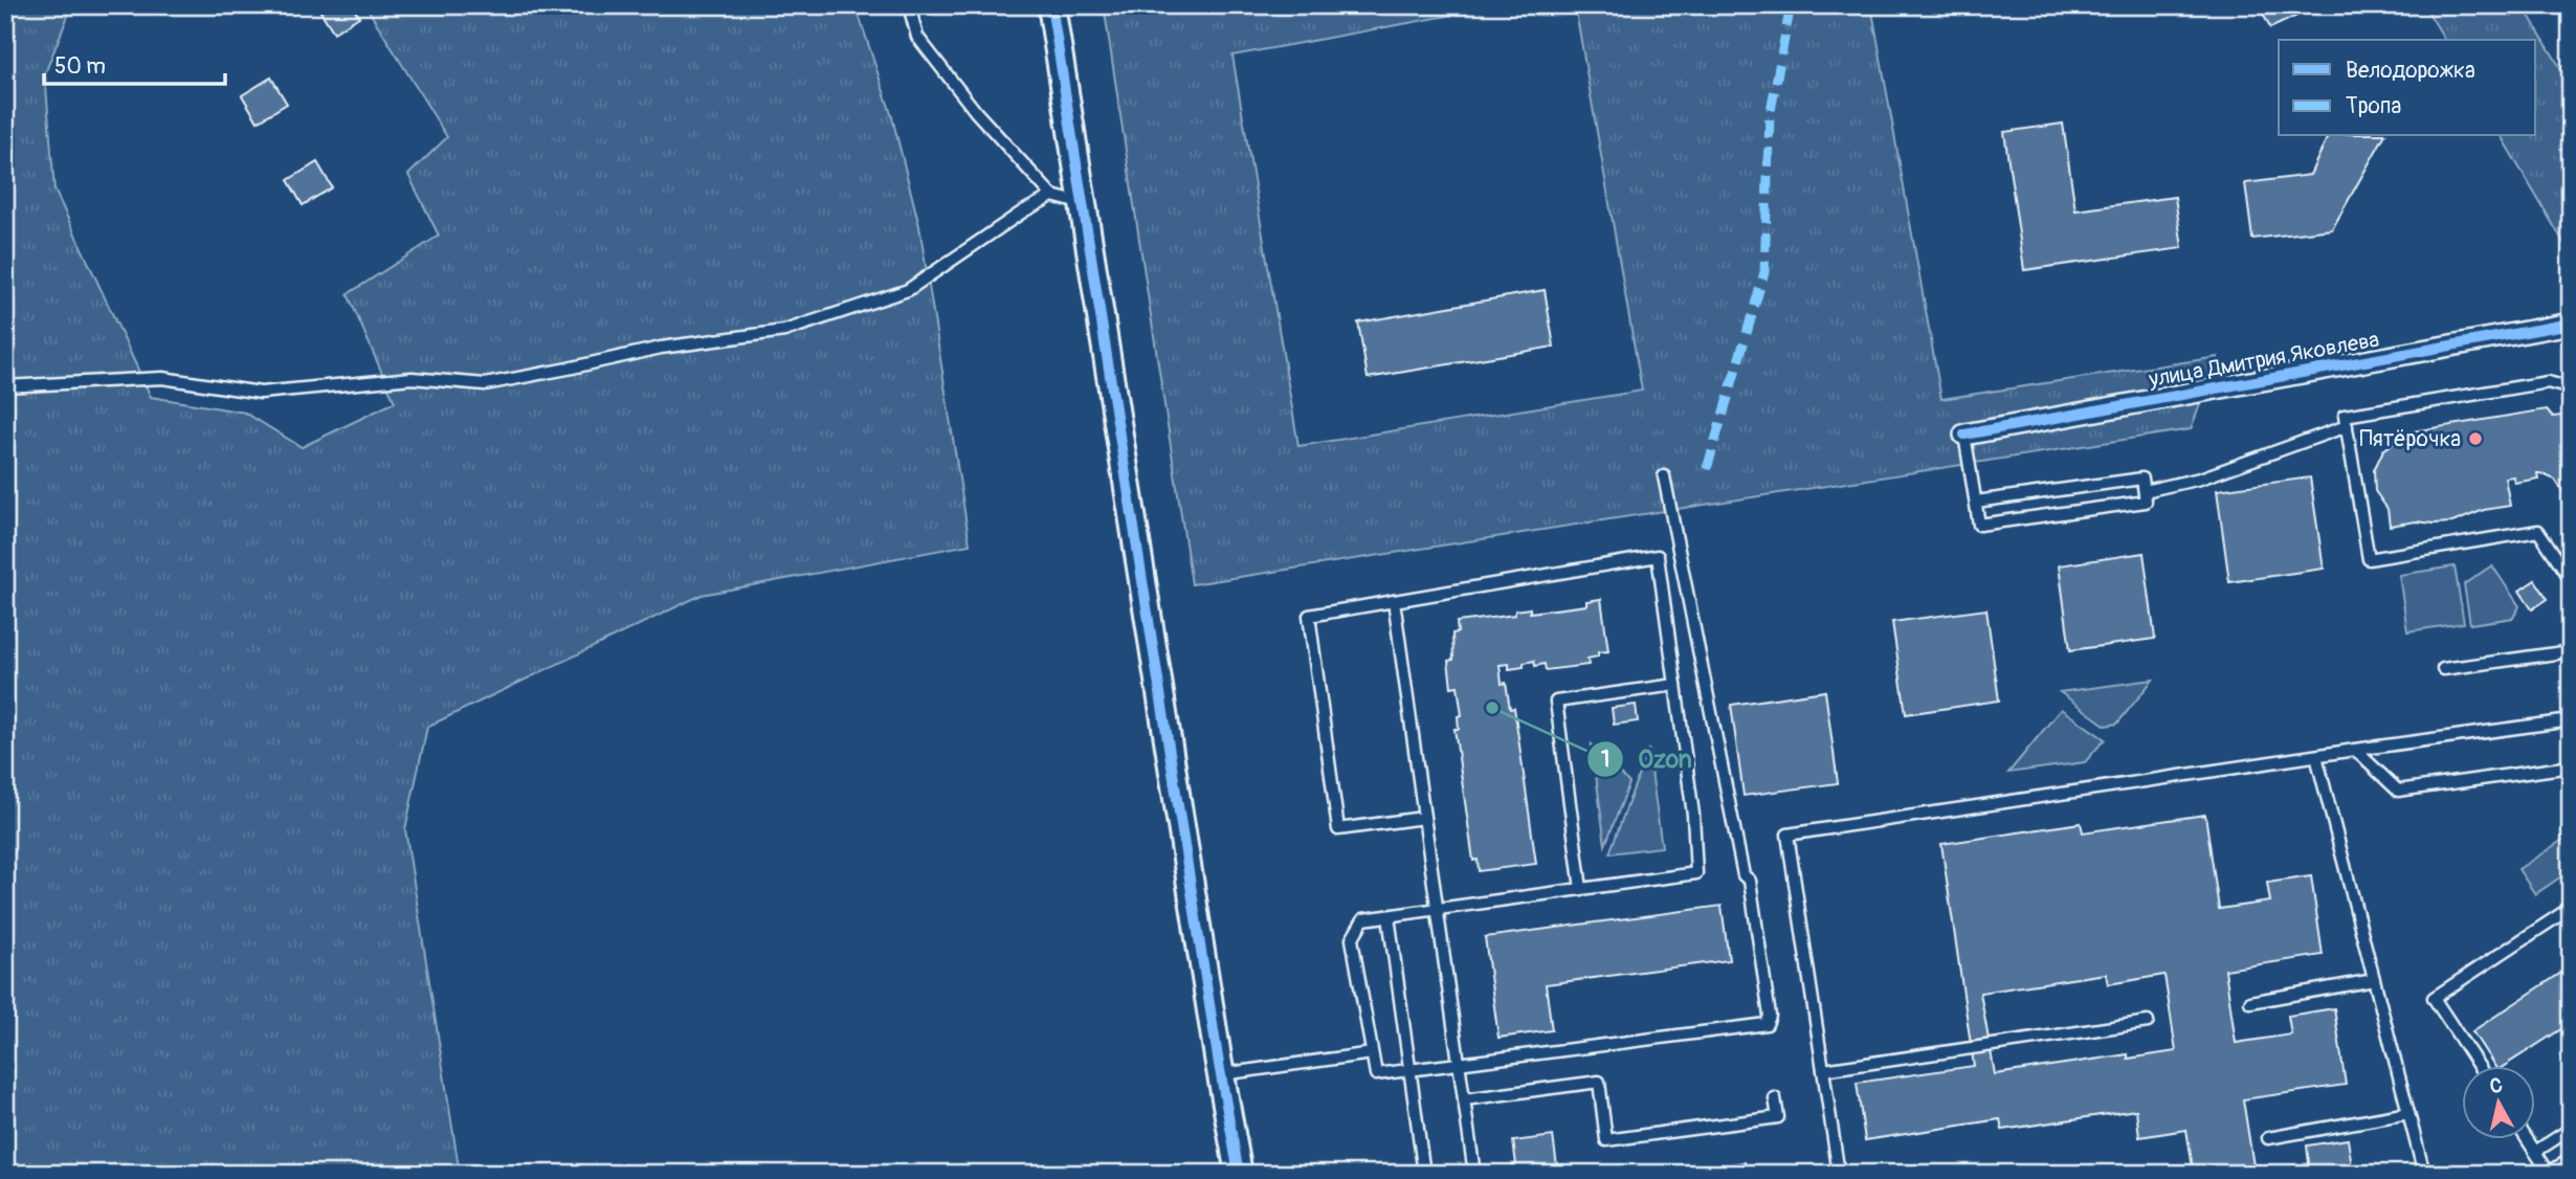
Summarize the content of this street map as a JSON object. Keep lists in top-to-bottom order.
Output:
{
  "streets": {
    "street": ["улица Дмитрия Яковлева"]
  },
  "places": ["Пятёрочка", "Ozon"],
  "legend": ["Велодорожка", "Тропа"],
  "scale_bar": "50 m",
  "north": "top"
}
